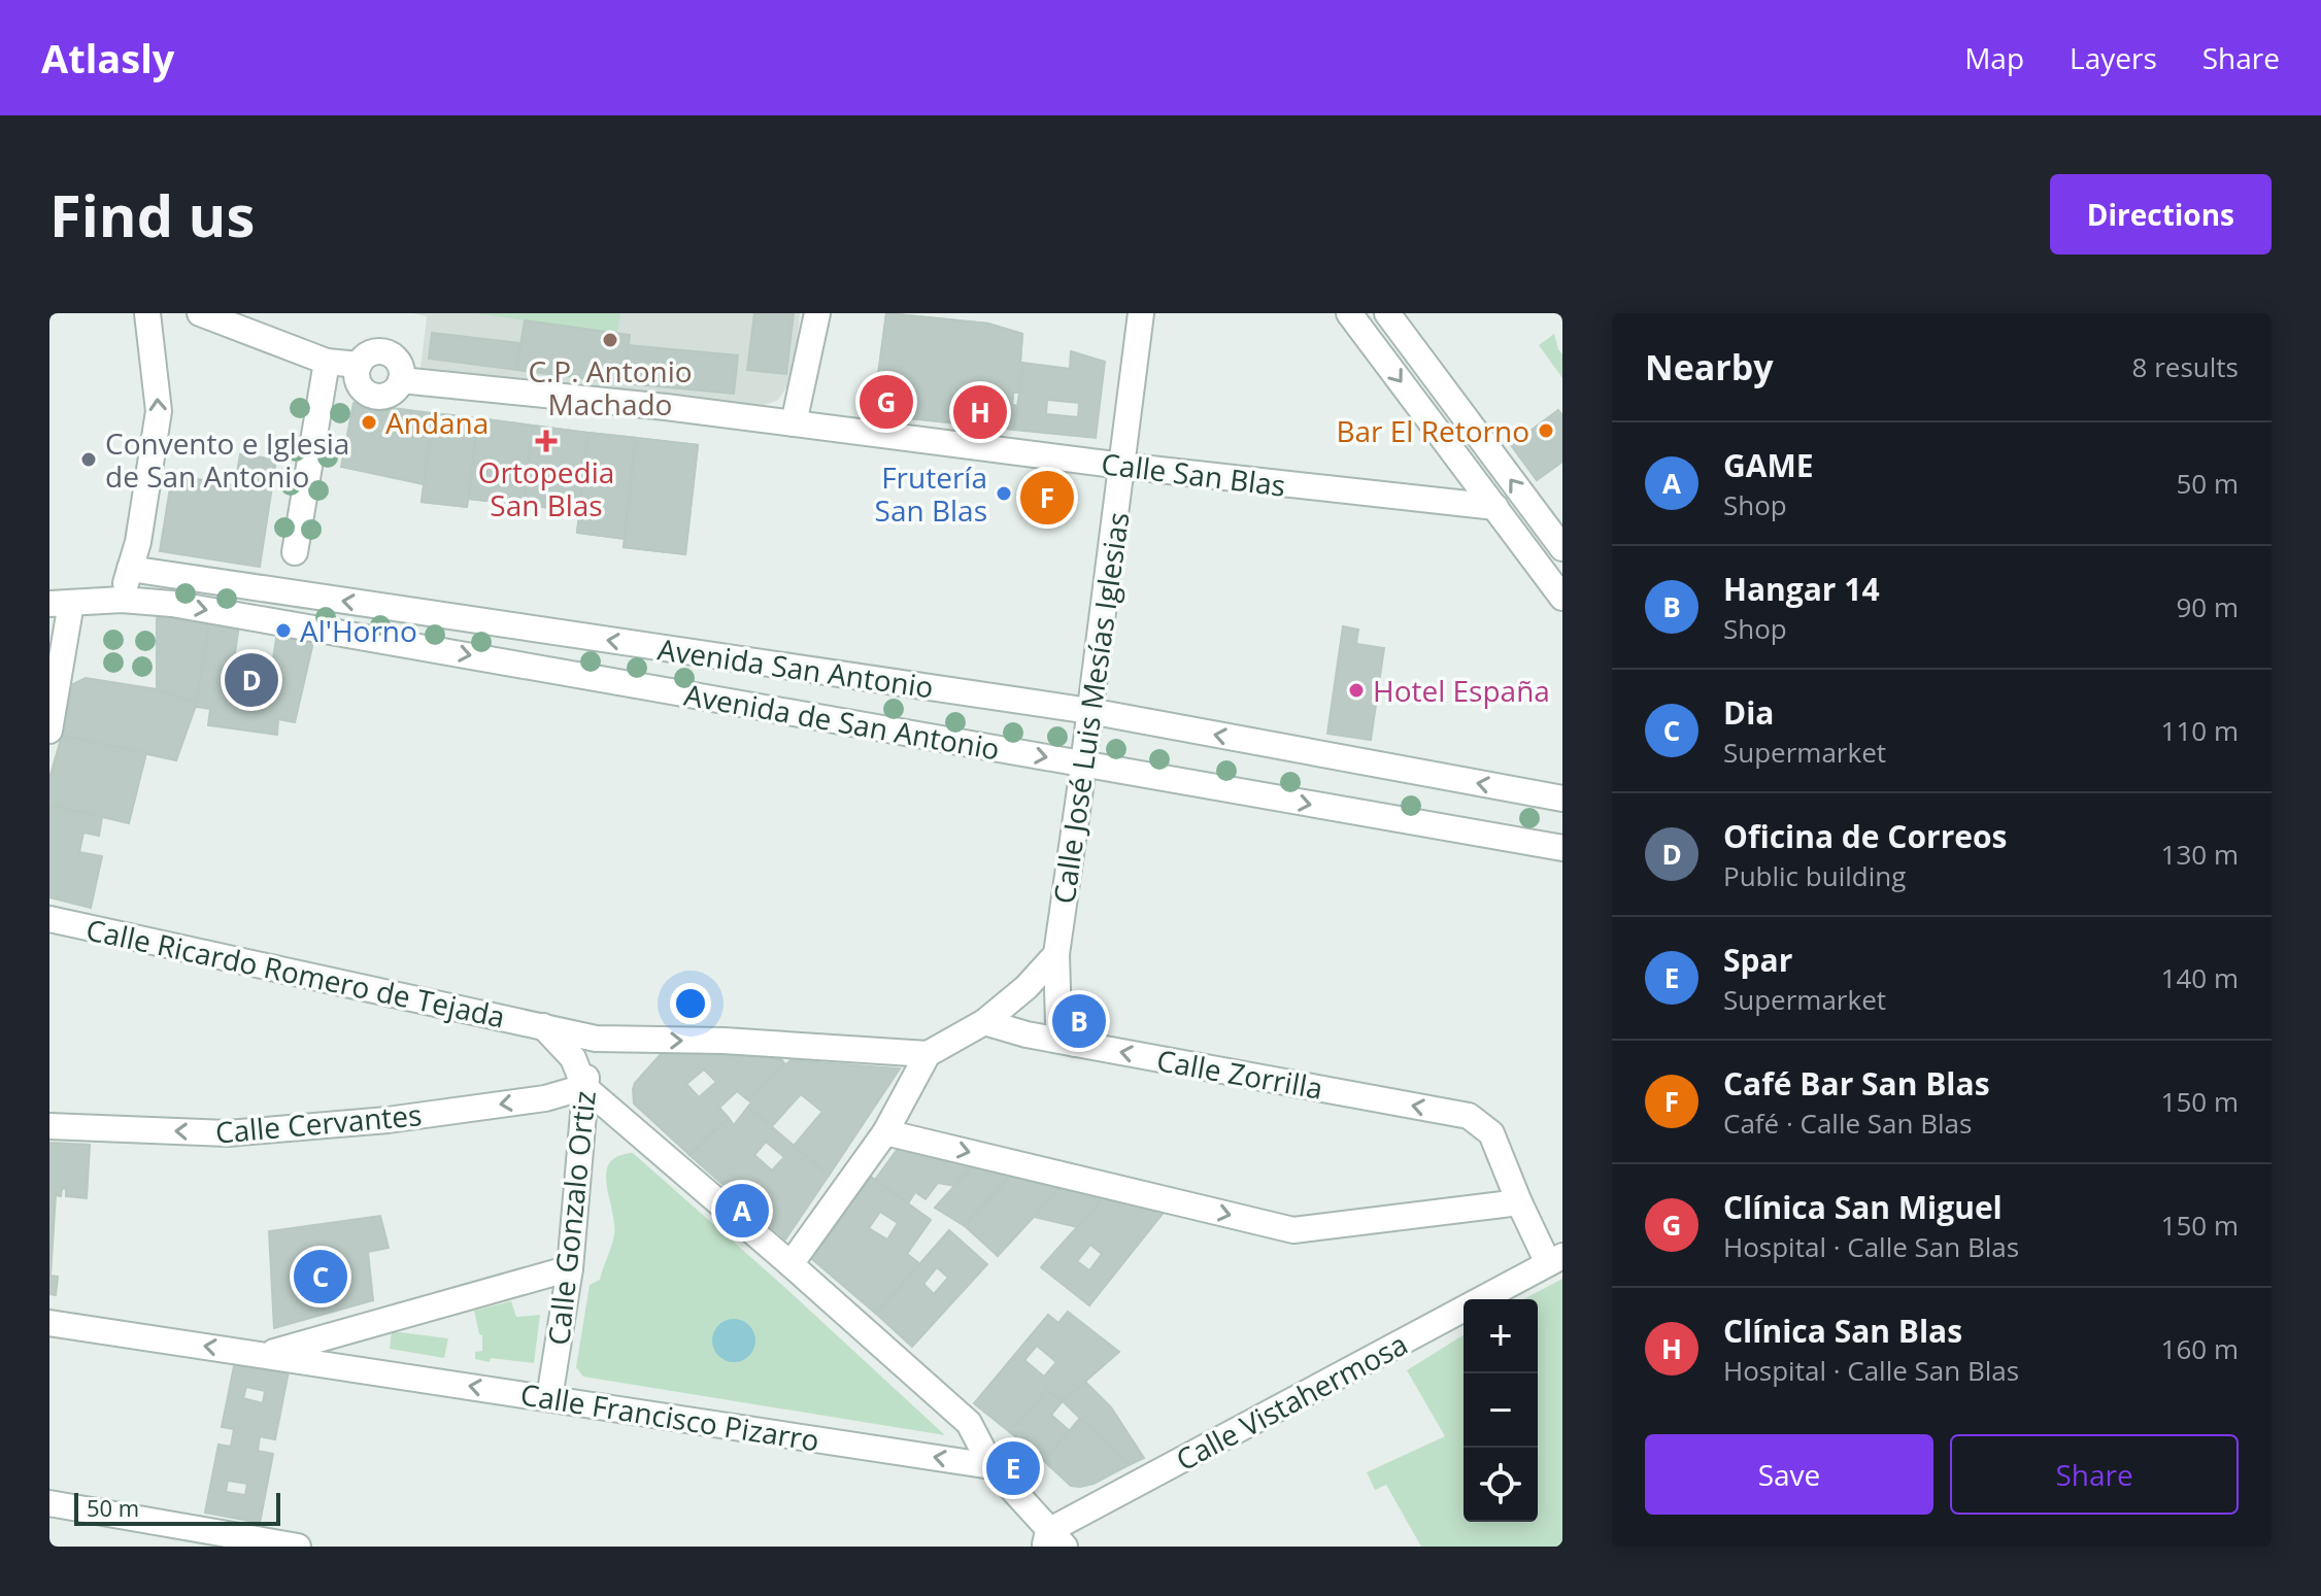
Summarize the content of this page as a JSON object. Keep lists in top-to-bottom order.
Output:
{
  "streets": {
    "street": [
      "Calle San Blas",
      "Avenida San Antonio",
      "Calle José Luis Mesías Iglesias",
      "Avenida de San Antonio",
      "Calle Ricardo Romero de Tejada",
      "Calle Zorrilla",
      "Calle Cervantes",
      "Calle Gonzalo Ortiz",
      "Calle Vistahermosa",
      "Calle Francisco Pizarro"
    ]
  },
  "crossings": [
    ["Calle San Blas", "Calle José Luis Mesías Iglesias"],
    ["Avenida San Antonio", "Calle José Luis Mesías Iglesias"],
    ["Calle José Luis Mesías Iglesias", "Avenida de San Antonio"],
    ["Calle José Luis Mesías Iglesias", "Calle Zorrilla"],
    ["Calle Ricardo Romero de Tejada", "Calle Cervantes"],
    ["Calle Ricardo Romero de Tejada", "Calle Gonzalo Ortiz"],
    ["Calle Cervantes", "Calle Gonzalo Ortiz"],
    ["Calle Gonzalo Ortiz", "Calle Francisco Pizarro"]
  ],
  "one_way": ["Avenida San Antonio", "Avenida de San Antonio", "Calle Cervantes"],
  "places": {
    "other": [
      "C.P. Antonio Machado",
      "Andana",
      "Bar El Retorno",
      "Convento e Iglesia de San Antonio",
      "Frutería San Blas",
      "Al'Horno",
      "Hotel España"
    ],
    "health": ["Ortopedia San Blas"]
  },
  "scale_bar": "50 m",
  "page": {
    "header": "Atlasly",
    "nav": ["Map", "Layers", "Share"],
    "buttons": [
      "Directions",
      ["Save", "Share"]
    ],
    "title": "Find us",
    "heading": ["Nearby", "8 results"],
    "pins": [
      "G",
      "H",
      "F",
      "D",
      "B",
      "A",
      "C",
      "E"
    ],
    "list": [
      {
        "mark": "A",
        "name": "GAME",
        "note": "Shop",
        "value": "50 m"
      },
      {
        "mark": "B",
        "name": "Hangar 14",
        "note": "Shop",
        "value": "90 m"
      },
      {
        "mark": "C",
        "name": "Dia",
        "note": "Supermarket",
        "value": "110 m"
      },
      {
        "mark": "D",
        "name": "Oficina de Correos",
        "note": "Public building",
        "value": "130 m"
      },
      {
        "mark": "E",
        "name": "Spar",
        "note": "Supermarket",
        "value": "140 m"
      },
      {
        "mark": "F",
        "name": "Café Bar San Blas",
        "note": "Café · Calle San Blas",
        "value": "150 m"
      },
      {
        "mark": "G",
        "name": "Clínica San Miguel",
        "note": "Hospital · Calle San Blas",
        "value": "150 m"
      },
      {
        "mark": "H",
        "name": "Clínica San Blas",
        "note": "Hospital · Calle San Blas",
        "value": "160 m"
      }
    ],
    "map_buttons": ["+", "−"],
    "scale": "50 m"
  }
}
